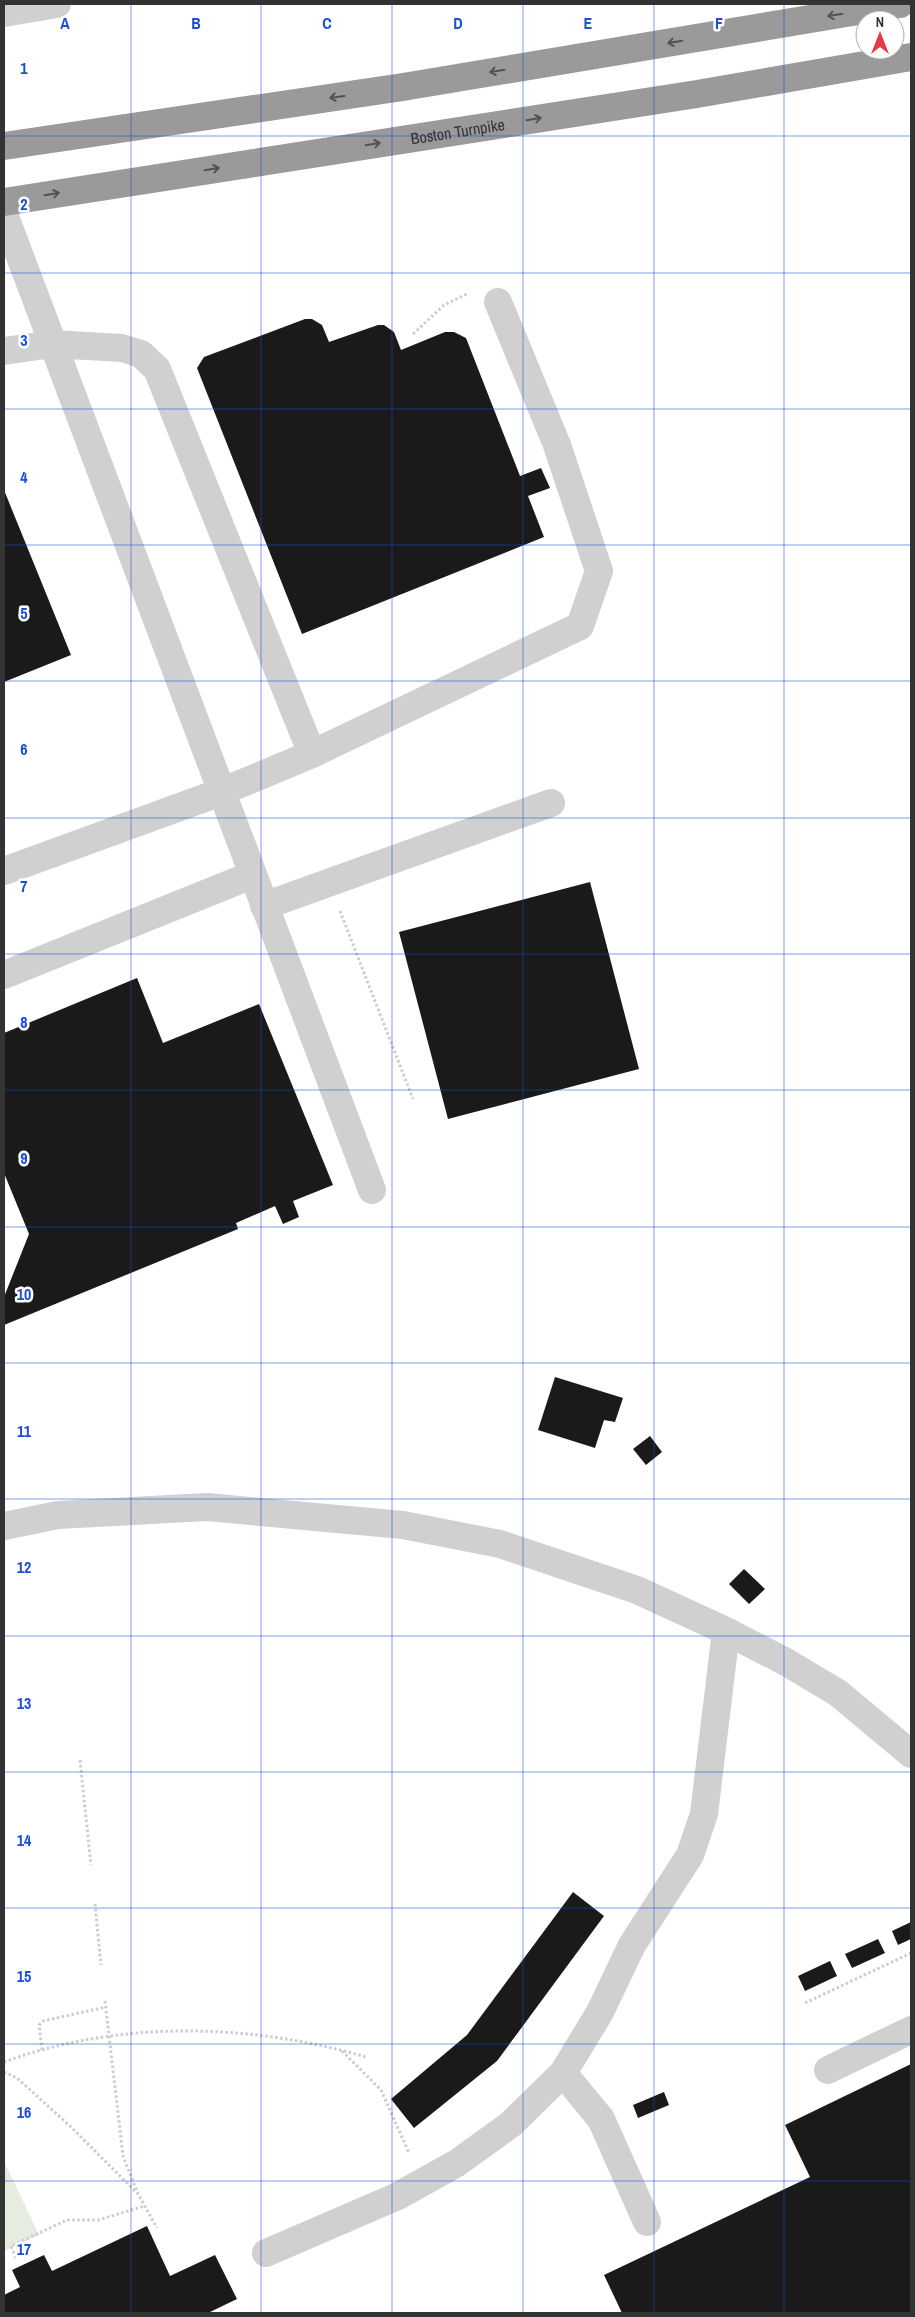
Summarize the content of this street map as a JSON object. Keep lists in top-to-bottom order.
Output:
{
  "streets": {
    "highway": ["Boston Turnpike"]
  },
  "north": "top",
  "grid": {
    "columns": [
      "A",
      "B",
      "C",
      "D",
      "E",
      "F"
    ],
    "rows": [
      "1",
      "2",
      "3",
      "4",
      "5",
      "6",
      "7",
      "8",
      "9",
      "10",
      "11",
      "12",
      "13",
      "14",
      "15",
      "16",
      "17"
    ]
  }
}
